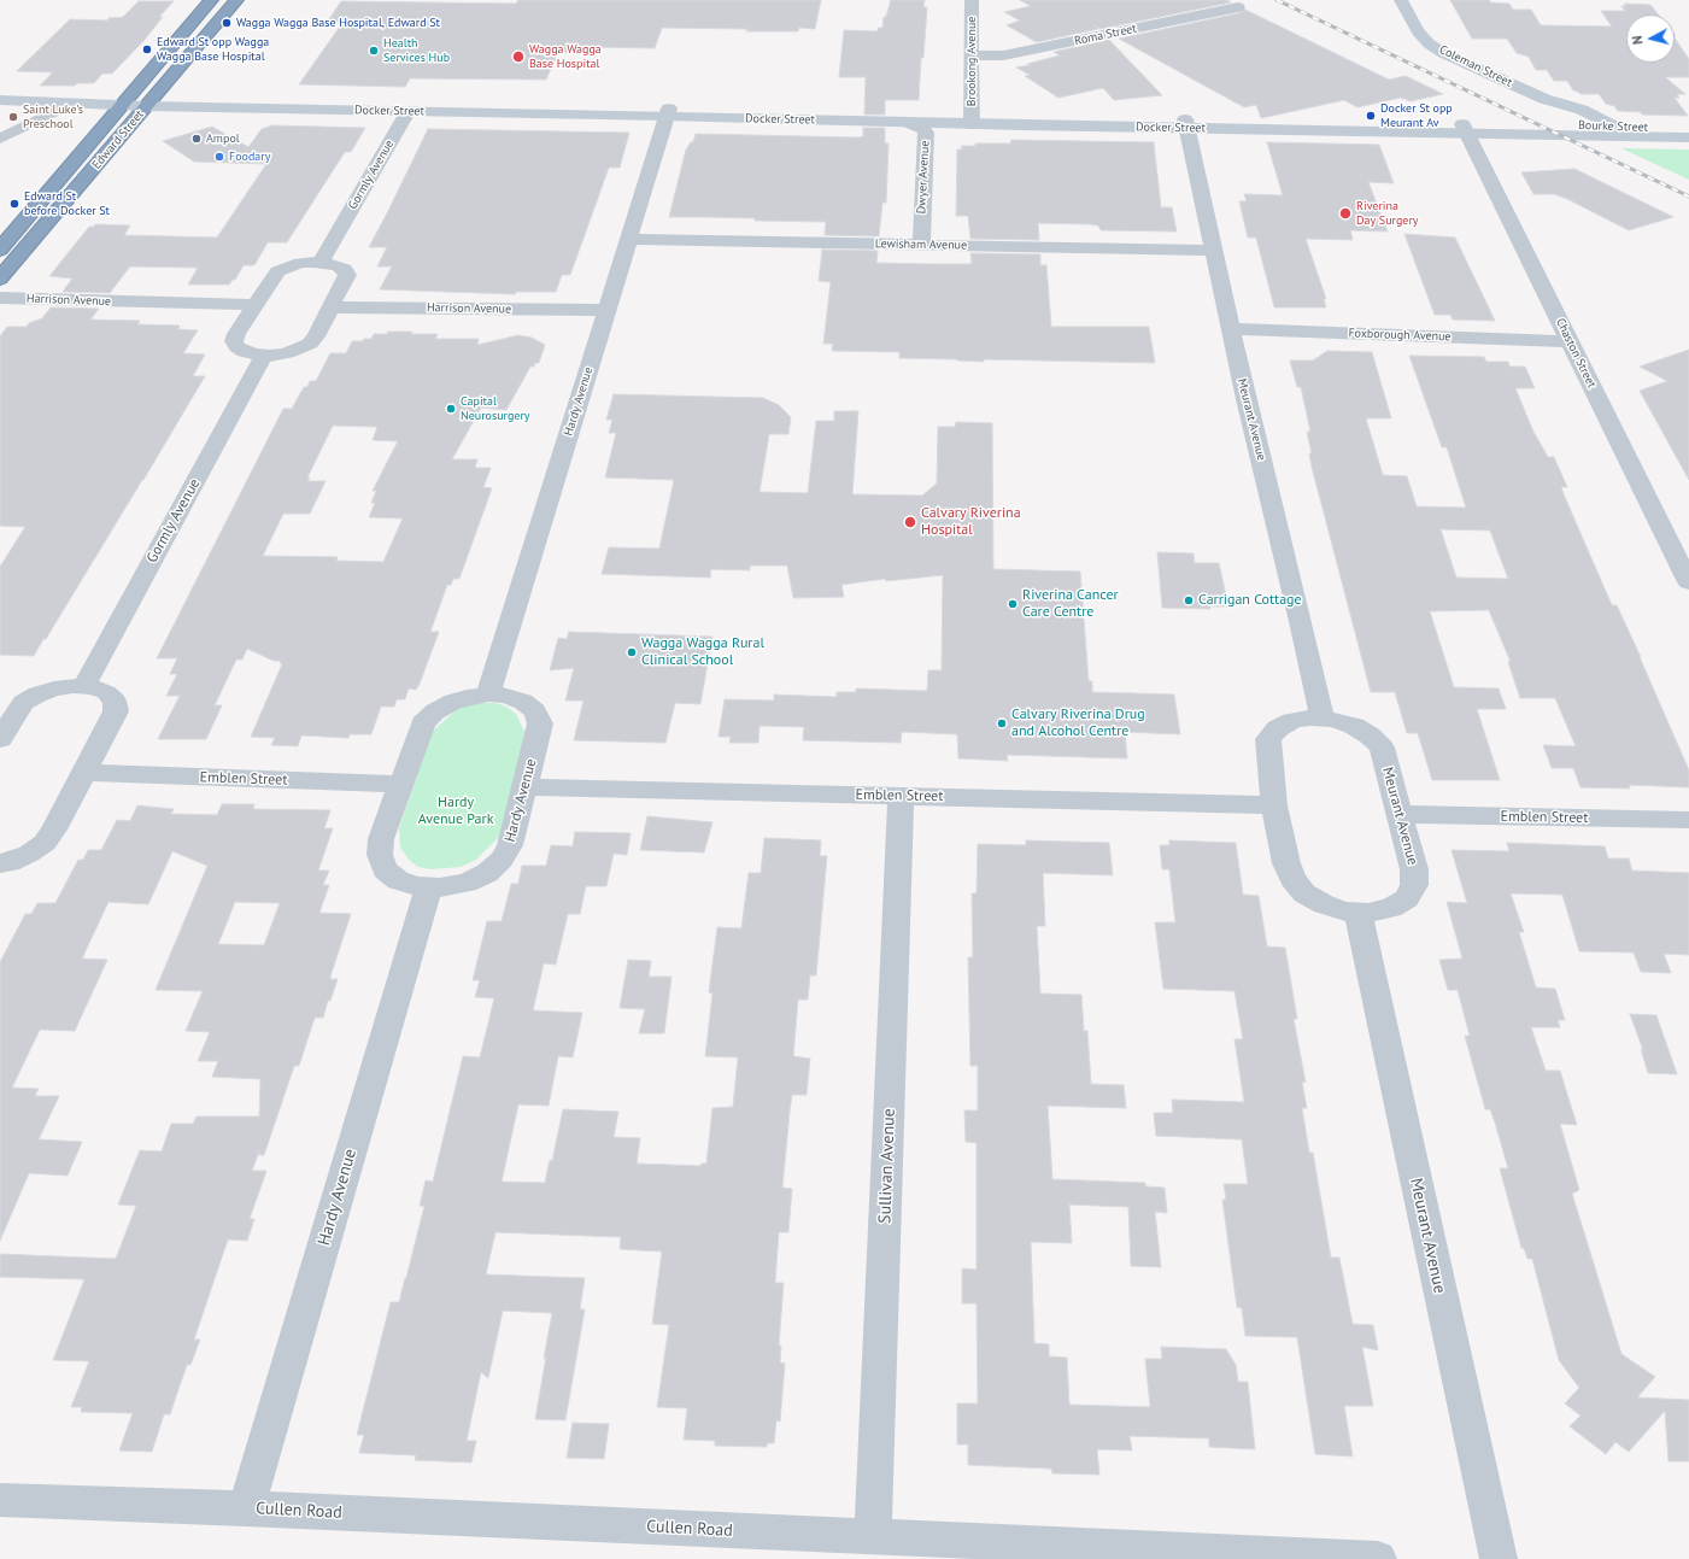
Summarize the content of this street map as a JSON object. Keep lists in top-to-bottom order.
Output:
{
  "streets": {
    "highway": ["Edward Street"],
    "main road": ["Coleman Street", "Docker Street", "Bourke Street"],
    "street": [
      "Roma Street",
      "Brookong Avenue",
      "Gormly Avenue",
      "Dwyer Avenue",
      "Lewisham Avenue",
      "Harrison Avenue",
      "Foxborough Avenue",
      "Chaston Street",
      "Hardy Avenue",
      "Meurant Avenue",
      "Emblen Street",
      "Sullivan Avenue",
      "Cullen Road"
    ]
  },
  "crossings": [
    ["Roma Street", "Brookong Avenue"],
    ["Brookong Avenue", "Docker Street"],
    ["Coleman Street", "Bourke Street"],
    ["Docker Street", "Bourke Street"],
    ["Docker Street", "Edward Street"],
    ["Docker Street", "Gormly Avenue"],
    ["Docker Street", "Dwyer Avenue"],
    ["Docker Street", "Chaston Street"],
    ["Docker Street", "Hardy Avenue"],
    ["Docker Street", "Meurant Avenue"],
    ["Dwyer Avenue", "Lewisham Avenue"],
    ["Lewisham Avenue", "Hardy Avenue"],
    ["Lewisham Avenue", "Meurant Avenue"],
    ["Harrison Avenue", "Hardy Avenue"],
    ["Foxborough Avenue", "Chaston Street"],
    ["Foxborough Avenue", "Meurant Avenue"],
    ["Hardy Avenue", "Emblen Street"],
    ["Hardy Avenue", "Cullen Road"],
    ["Meurant Avenue", "Emblen Street"],
    ["Emblen Street", "Sullivan Avenue"],
    ["Sullivan Avenue", "Cullen Road"]
  ],
  "parks": ["Hardy Avenue Park"],
  "places": [
    "Wagga Wagga Base Hospital, Edward St",
    "Edward St opp Wagga Wagga Base Hospital",
    "Health Services Hub",
    "Wagga Wagga Base Hospital",
    "Docker St opp Meurant Av",
    "Saint Luke’s Preschool",
    "Ampol",
    "Foodary",
    "Edward St before Docker St",
    "Riverina Day Surgery",
    "Capital Neurosurgery",
    "Calvary Riverina Hospital",
    "Carrigan Cottage",
    "Riverina Cancer Care Centre",
    "Wagga Wagga Rural Clinical School",
    "Calvary Riverina Drug and Alcohol Centre"
  ],
  "north": "left"
}
